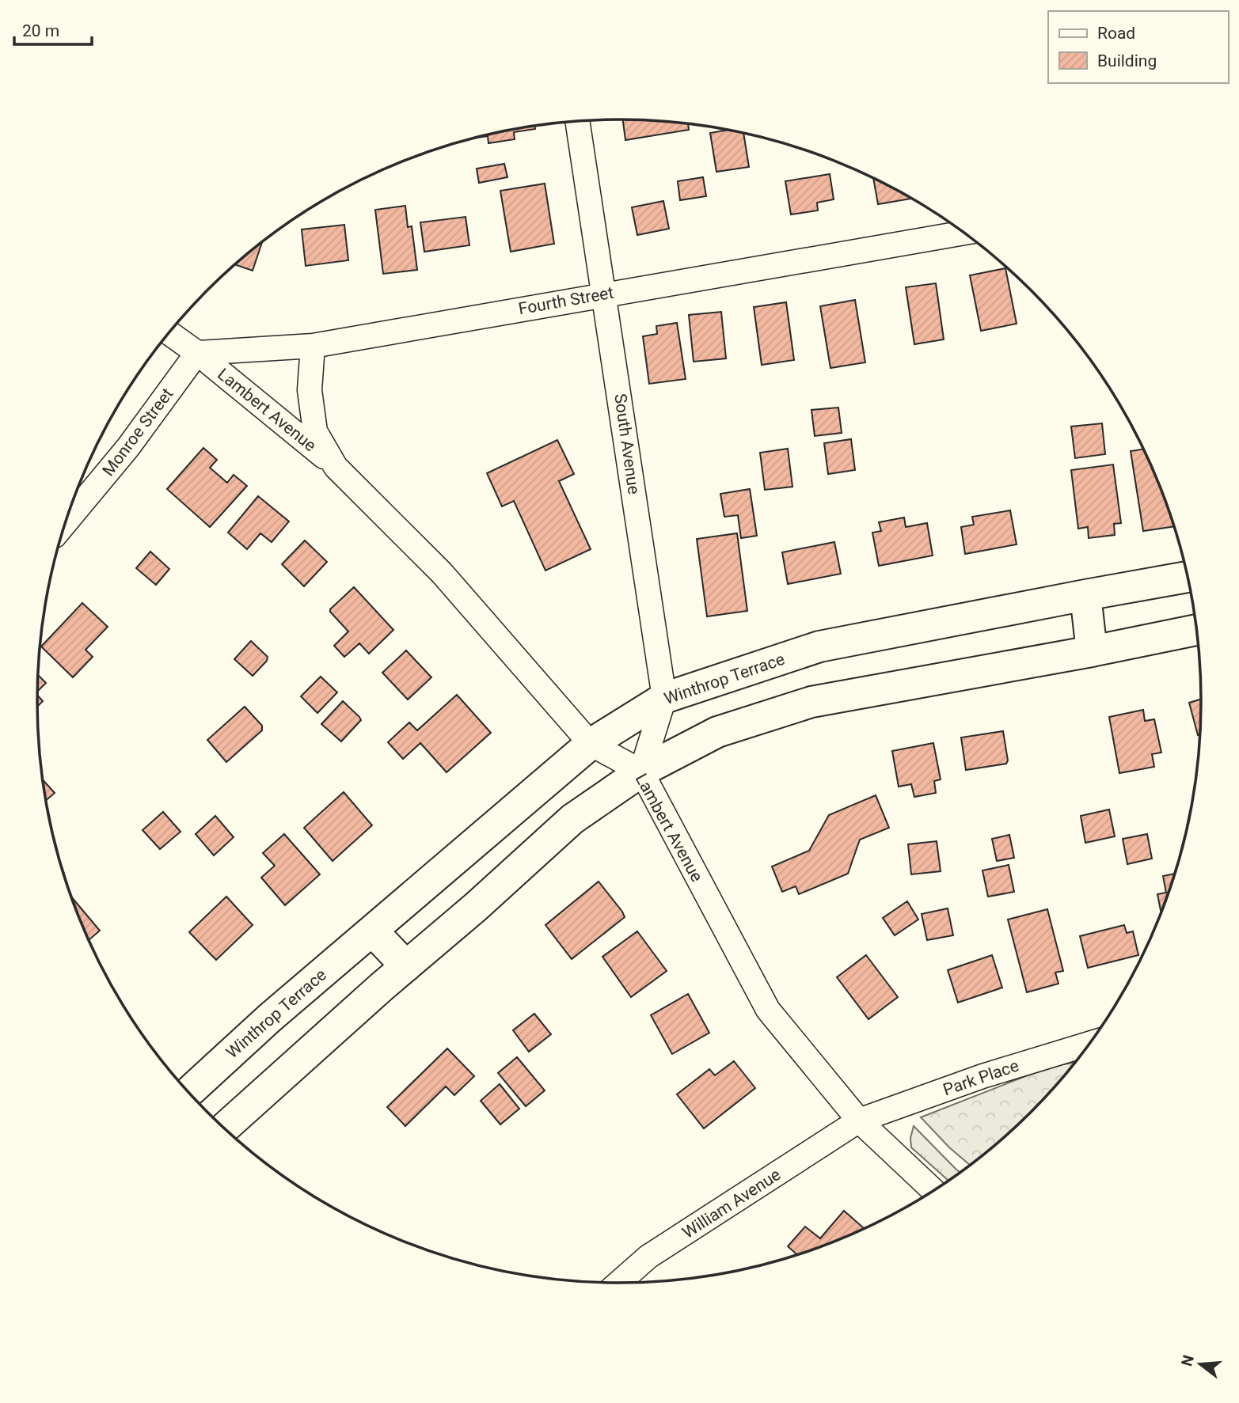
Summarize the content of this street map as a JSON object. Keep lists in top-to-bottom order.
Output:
{
  "streets": {
    "street": [
      "Fourth Street",
      "Lambert Avenue",
      "Monroe Street",
      "South Avenue",
      "Winthrop Terrace",
      "Park Place",
      "William Avenue"
    ]
  },
  "crossings": [
    ["Fourth Street", "Lambert Avenue"],
    ["Fourth Street", "Monroe Street"],
    ["Fourth Street", "South Avenue"],
    ["Lambert Avenue", "Monroe Street"],
    ["Lambert Avenue", "South Avenue"],
    ["Lambert Avenue", "Winthrop Terrace"],
    ["Lambert Avenue", "Park Place"],
    ["Lambert Avenue", "William Avenue"],
    ["South Avenue", "Winthrop Terrace"],
    ["Park Place", "William Avenue"]
  ],
  "legend": ["Road", "Building"],
  "scale_bar": "20 m",
  "north": "left"
}
